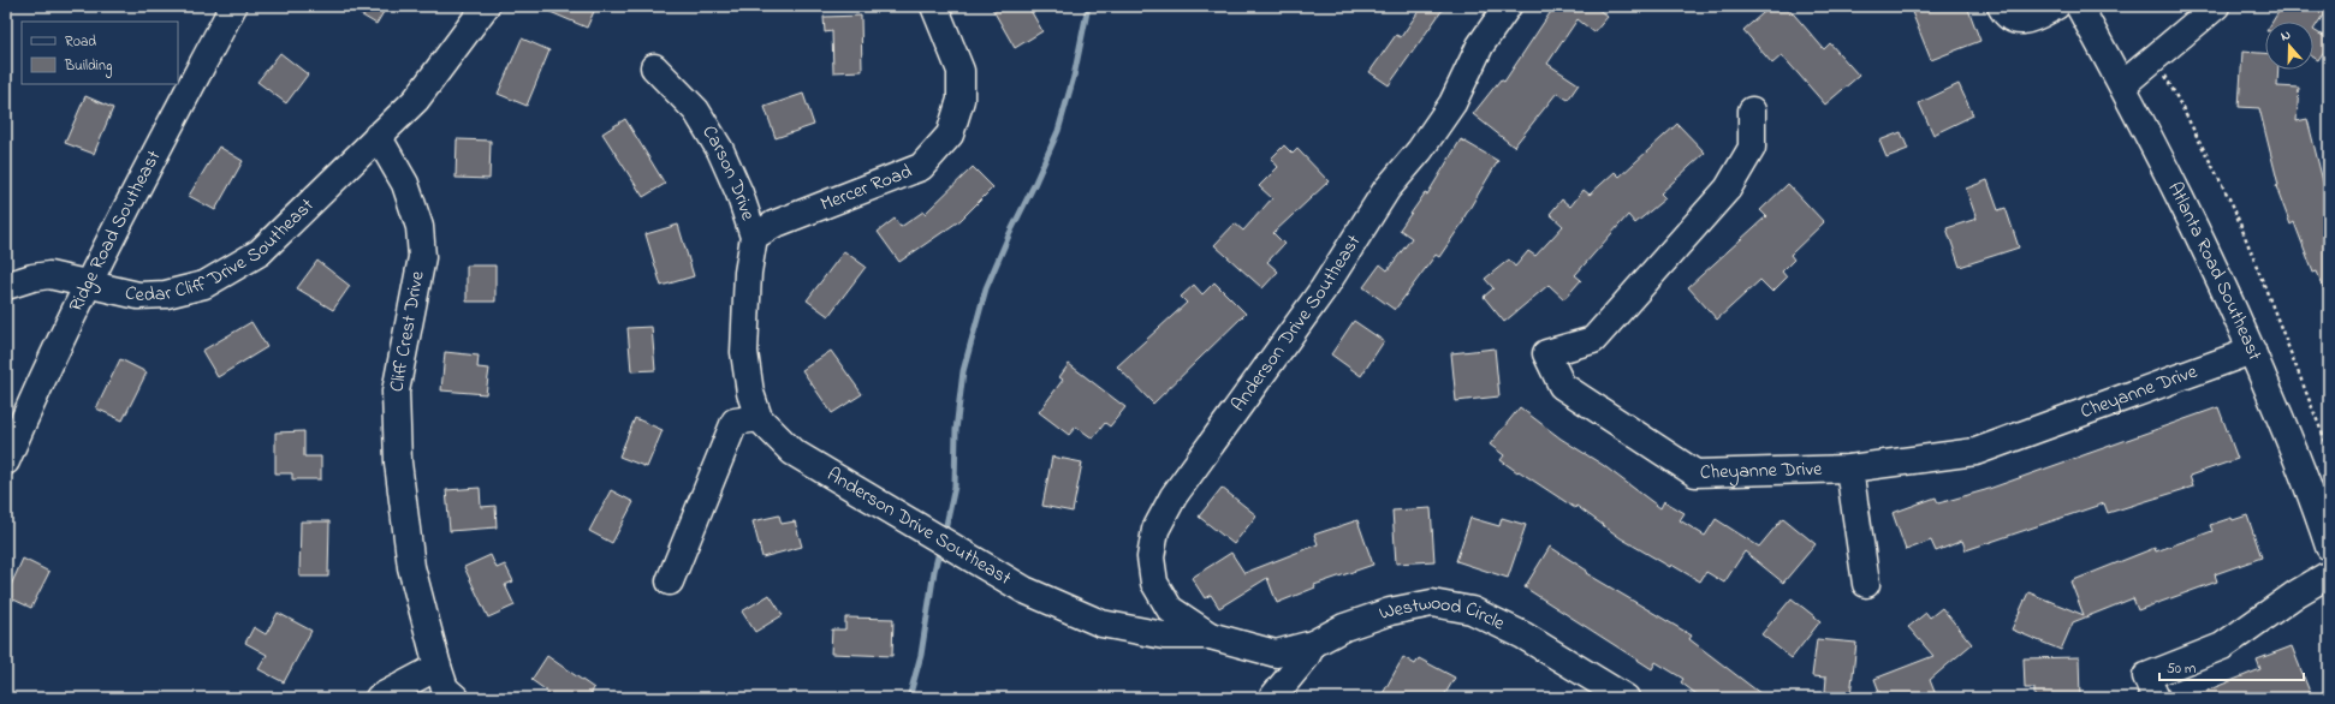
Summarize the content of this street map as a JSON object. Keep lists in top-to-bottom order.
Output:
{
  "streets": {
    "street": [
      "Carson Drive",
      "Mercer Road",
      "Ridge Road Southeast",
      "Cedar Cliff Drive Southeast",
      "Atlanta Road Southeast",
      "Anderson Drive Southeast",
      "Cliff Crest Drive",
      "Cheyanne Drive",
      "Westwood Circle"
    ]
  },
  "crossings": [
    ["Carson Drive", "Mercer Road"],
    ["Carson Drive", "Anderson Drive Southeast"],
    ["Ridge Road Southeast", "Cedar Cliff Drive Southeast"],
    ["Cedar Cliff Drive Southeast", "Cliff Crest Drive"],
    ["Atlanta Road Southeast", "Cheyanne Drive"],
    ["Anderson Drive Southeast", "Westwood Circle"]
  ],
  "legend": ["Road", "Building"],
  "scale_bar": "50 m",
  "north": "top"
}
